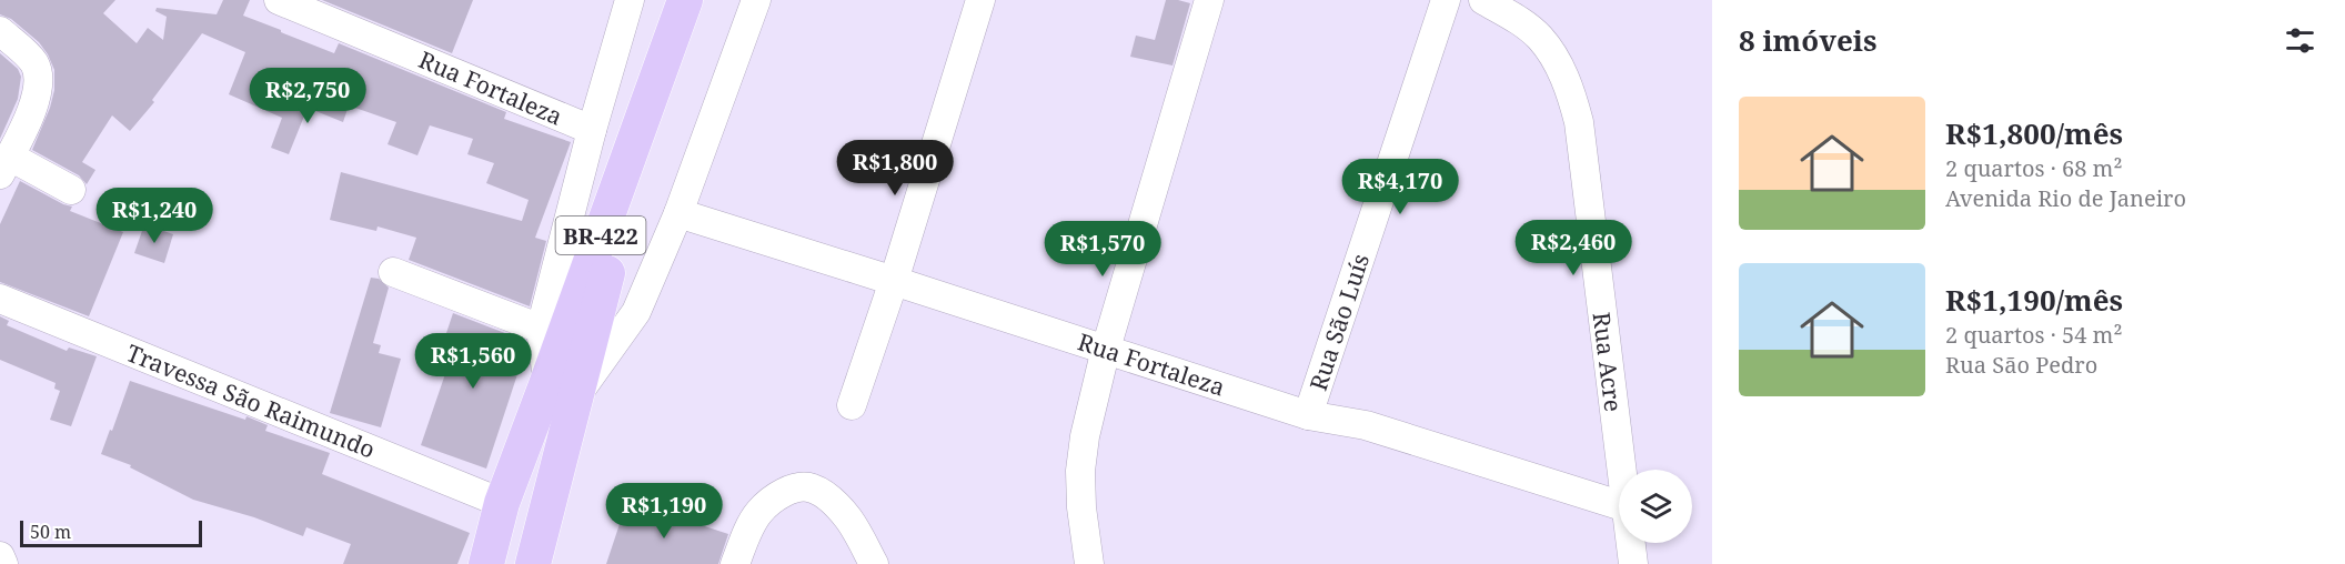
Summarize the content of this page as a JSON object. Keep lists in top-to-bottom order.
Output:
{
  "streets": {
    "main road": ["BR-422"],
    "street": [
      "Rua Fortaleza",
      "Rua São Luís",
      "Rua Acre",
      "Travessa São Raimundo"
    ]
  },
  "crossings": [
    ["Rua Fortaleza", "Rua São Luís"],
    ["BR-422", "Travessa São Raimundo"]
  ],
  "scale_bar": "50 m",
  "page": {
    "heading": "8 imóveis",
    "price": [
      "R$2,750",
      "R$1,800",
      "R$4,170",
      "R$1,240",
      "R$2,460",
      "R$1,570",
      "R$1,560",
      "R$1,190"
    ],
    "list": [
      {
        "name": "R$1,800/mês",
        "note": "2 quartos · 68 m² · Avenida Rio de Janeiro"
      },
      {
        "name": "R$1,190/mês",
        "note": "2 quartos · 54 m² · Rua São Pedro"
      }
    ],
    "scale": "50 m"
  }
}
